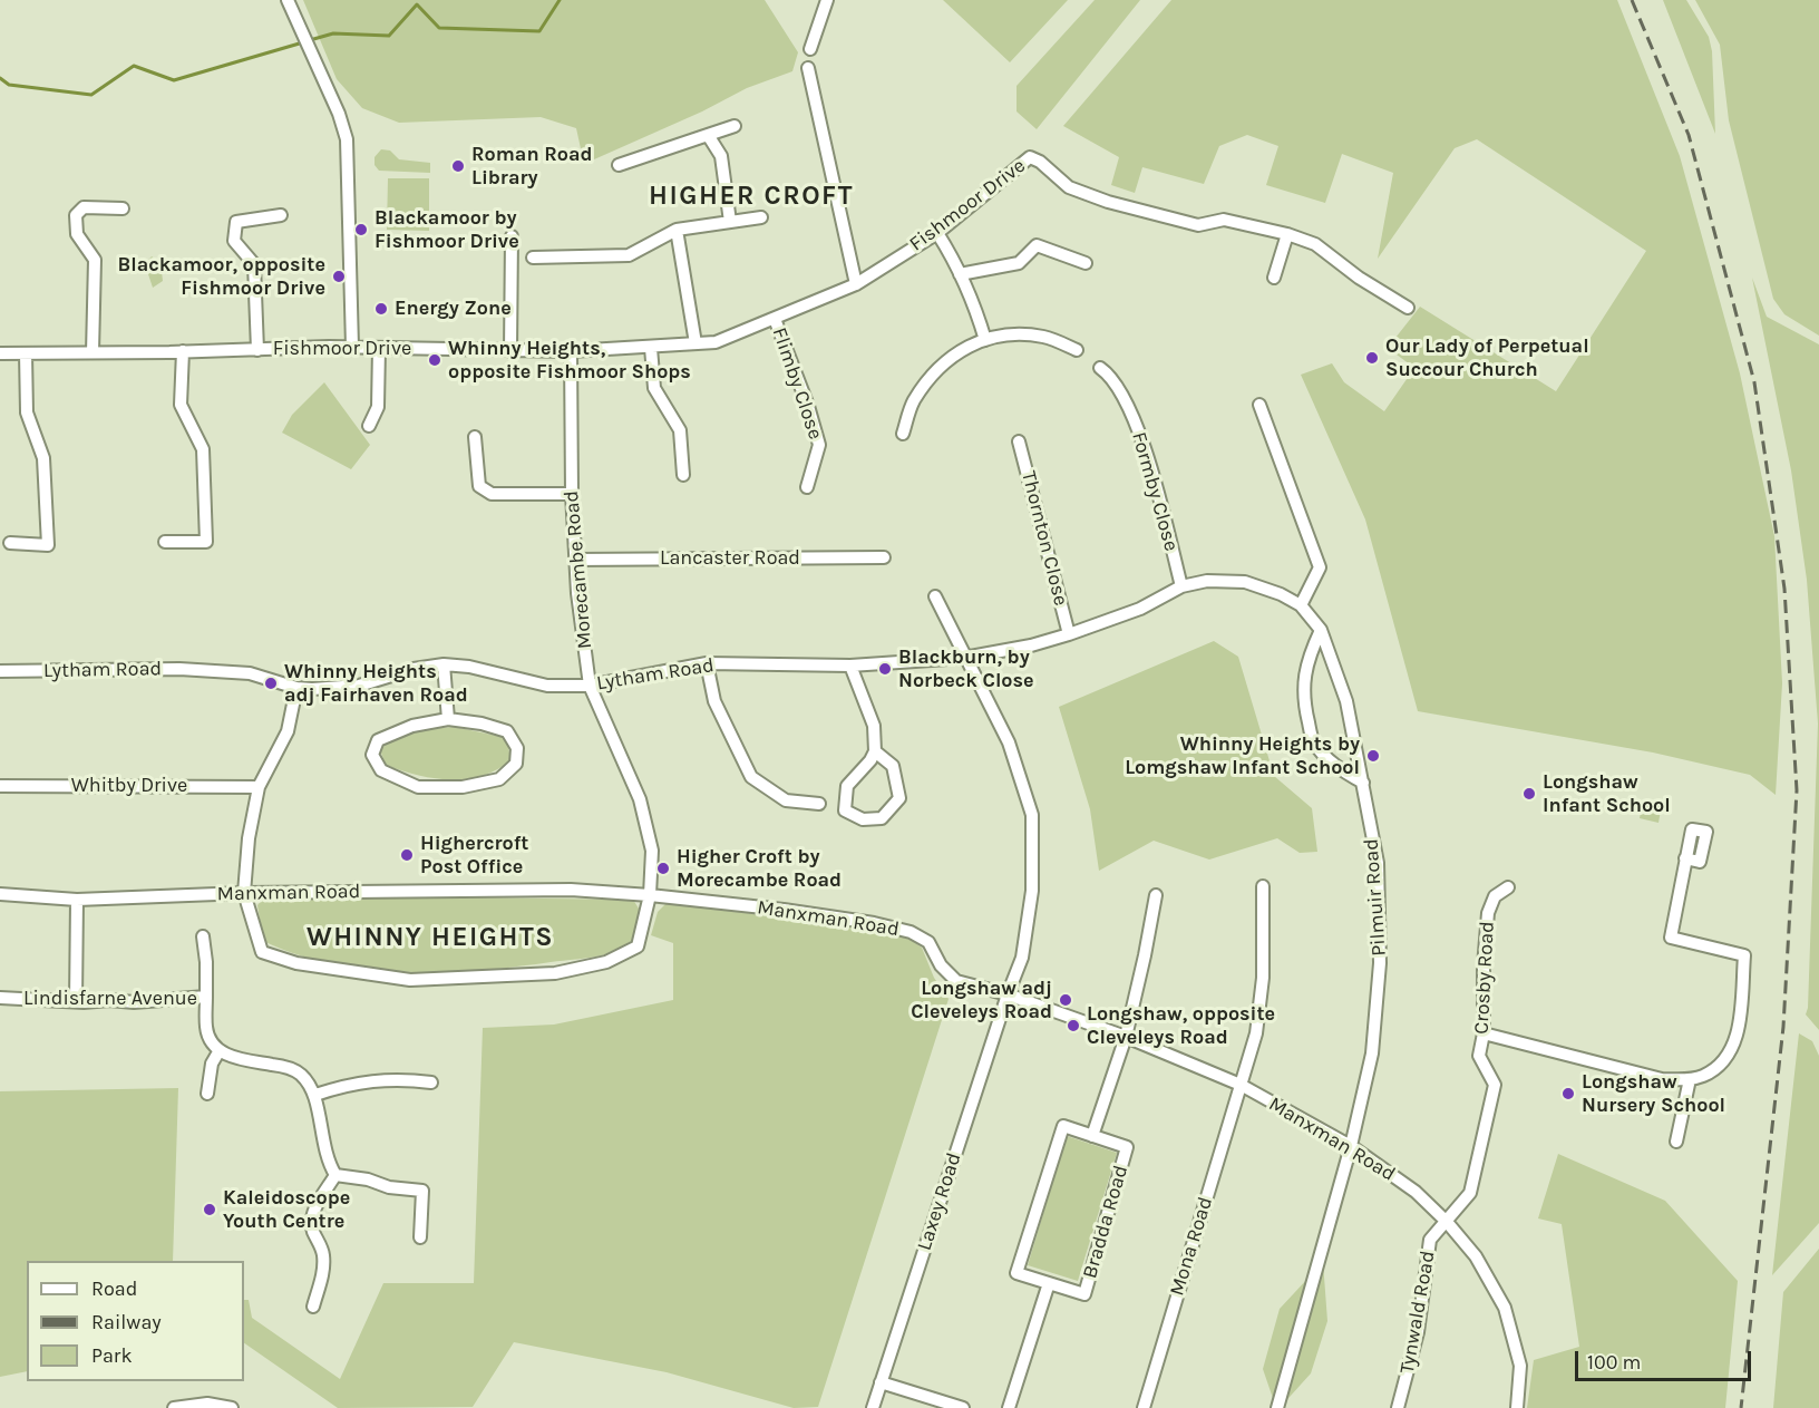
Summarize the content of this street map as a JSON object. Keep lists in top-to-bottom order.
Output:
{
  "streets": {
    "street": [
      "Fishmoor Drive",
      "Flimby Close",
      "Formby Close",
      "Thornton Close",
      "Lancaster Road",
      "Morecambe Road",
      "Lytham Road",
      "Whitby Drive",
      "Manxman Road",
      "Pilmuir Road",
      "Crosby Road",
      "Lindisfarne Avenue",
      "Laxey Road",
      "Bradda Road",
      "Mona Road",
      "Tynwald Road"
    ]
  },
  "crossings": [
    ["Fishmoor Drive", "Flimby Close"],
    ["Fishmoor Drive", "Morecambe Road"],
    ["Formby Close", "Lytham Road"],
    ["Thornton Close", "Lytham Road"],
    ["Lancaster Road", "Morecambe Road"],
    ["Morecambe Road", "Lytham Road"],
    ["Morecambe Road", "Manxman Road"],
    ["Lytham Road", "Pilmuir Road"],
    ["Lytham Road", "Laxey Road"],
    ["Manxman Road", "Pilmuir Road"],
    ["Manxman Road", "Crosby Road"],
    ["Manxman Road", "Laxey Road"],
    ["Manxman Road", "Mona Road"],
    ["Manxman Road", "Tynwald Road"],
    ["Crosby Road", "Tynwald Road"]
  ],
  "districts": ["HIGHER CROFT", "WHINNY HEIGHTS"],
  "places": [
    "Roman Road Library",
    "Blackamoor by Fishmoor Drive",
    "Blackamoor, opposite Fishmoor Drive",
    "Energy Zone",
    "Our Lady of Perpetual Succour Church",
    "Whinny Heights, opposite Fishmoor Shops",
    "Blackburn, by Norbeck Close",
    "Whinny Heights adj Fairhaven Road",
    "Whinny Heights by Lomgshaw Infant School",
    "Longshaw Infant School",
    "Highercroft Post Office",
    "Higher Croft by Morecambe Road",
    "Longshaw adj Cleveleys Road",
    "Longshaw, opposite Cleveleys Road",
    "Longshaw Nursery School",
    "Kaleidoscope Youth Centre"
  ],
  "legend": ["Road", "Railway", "Park"],
  "scale_bar": "100 m"
}
